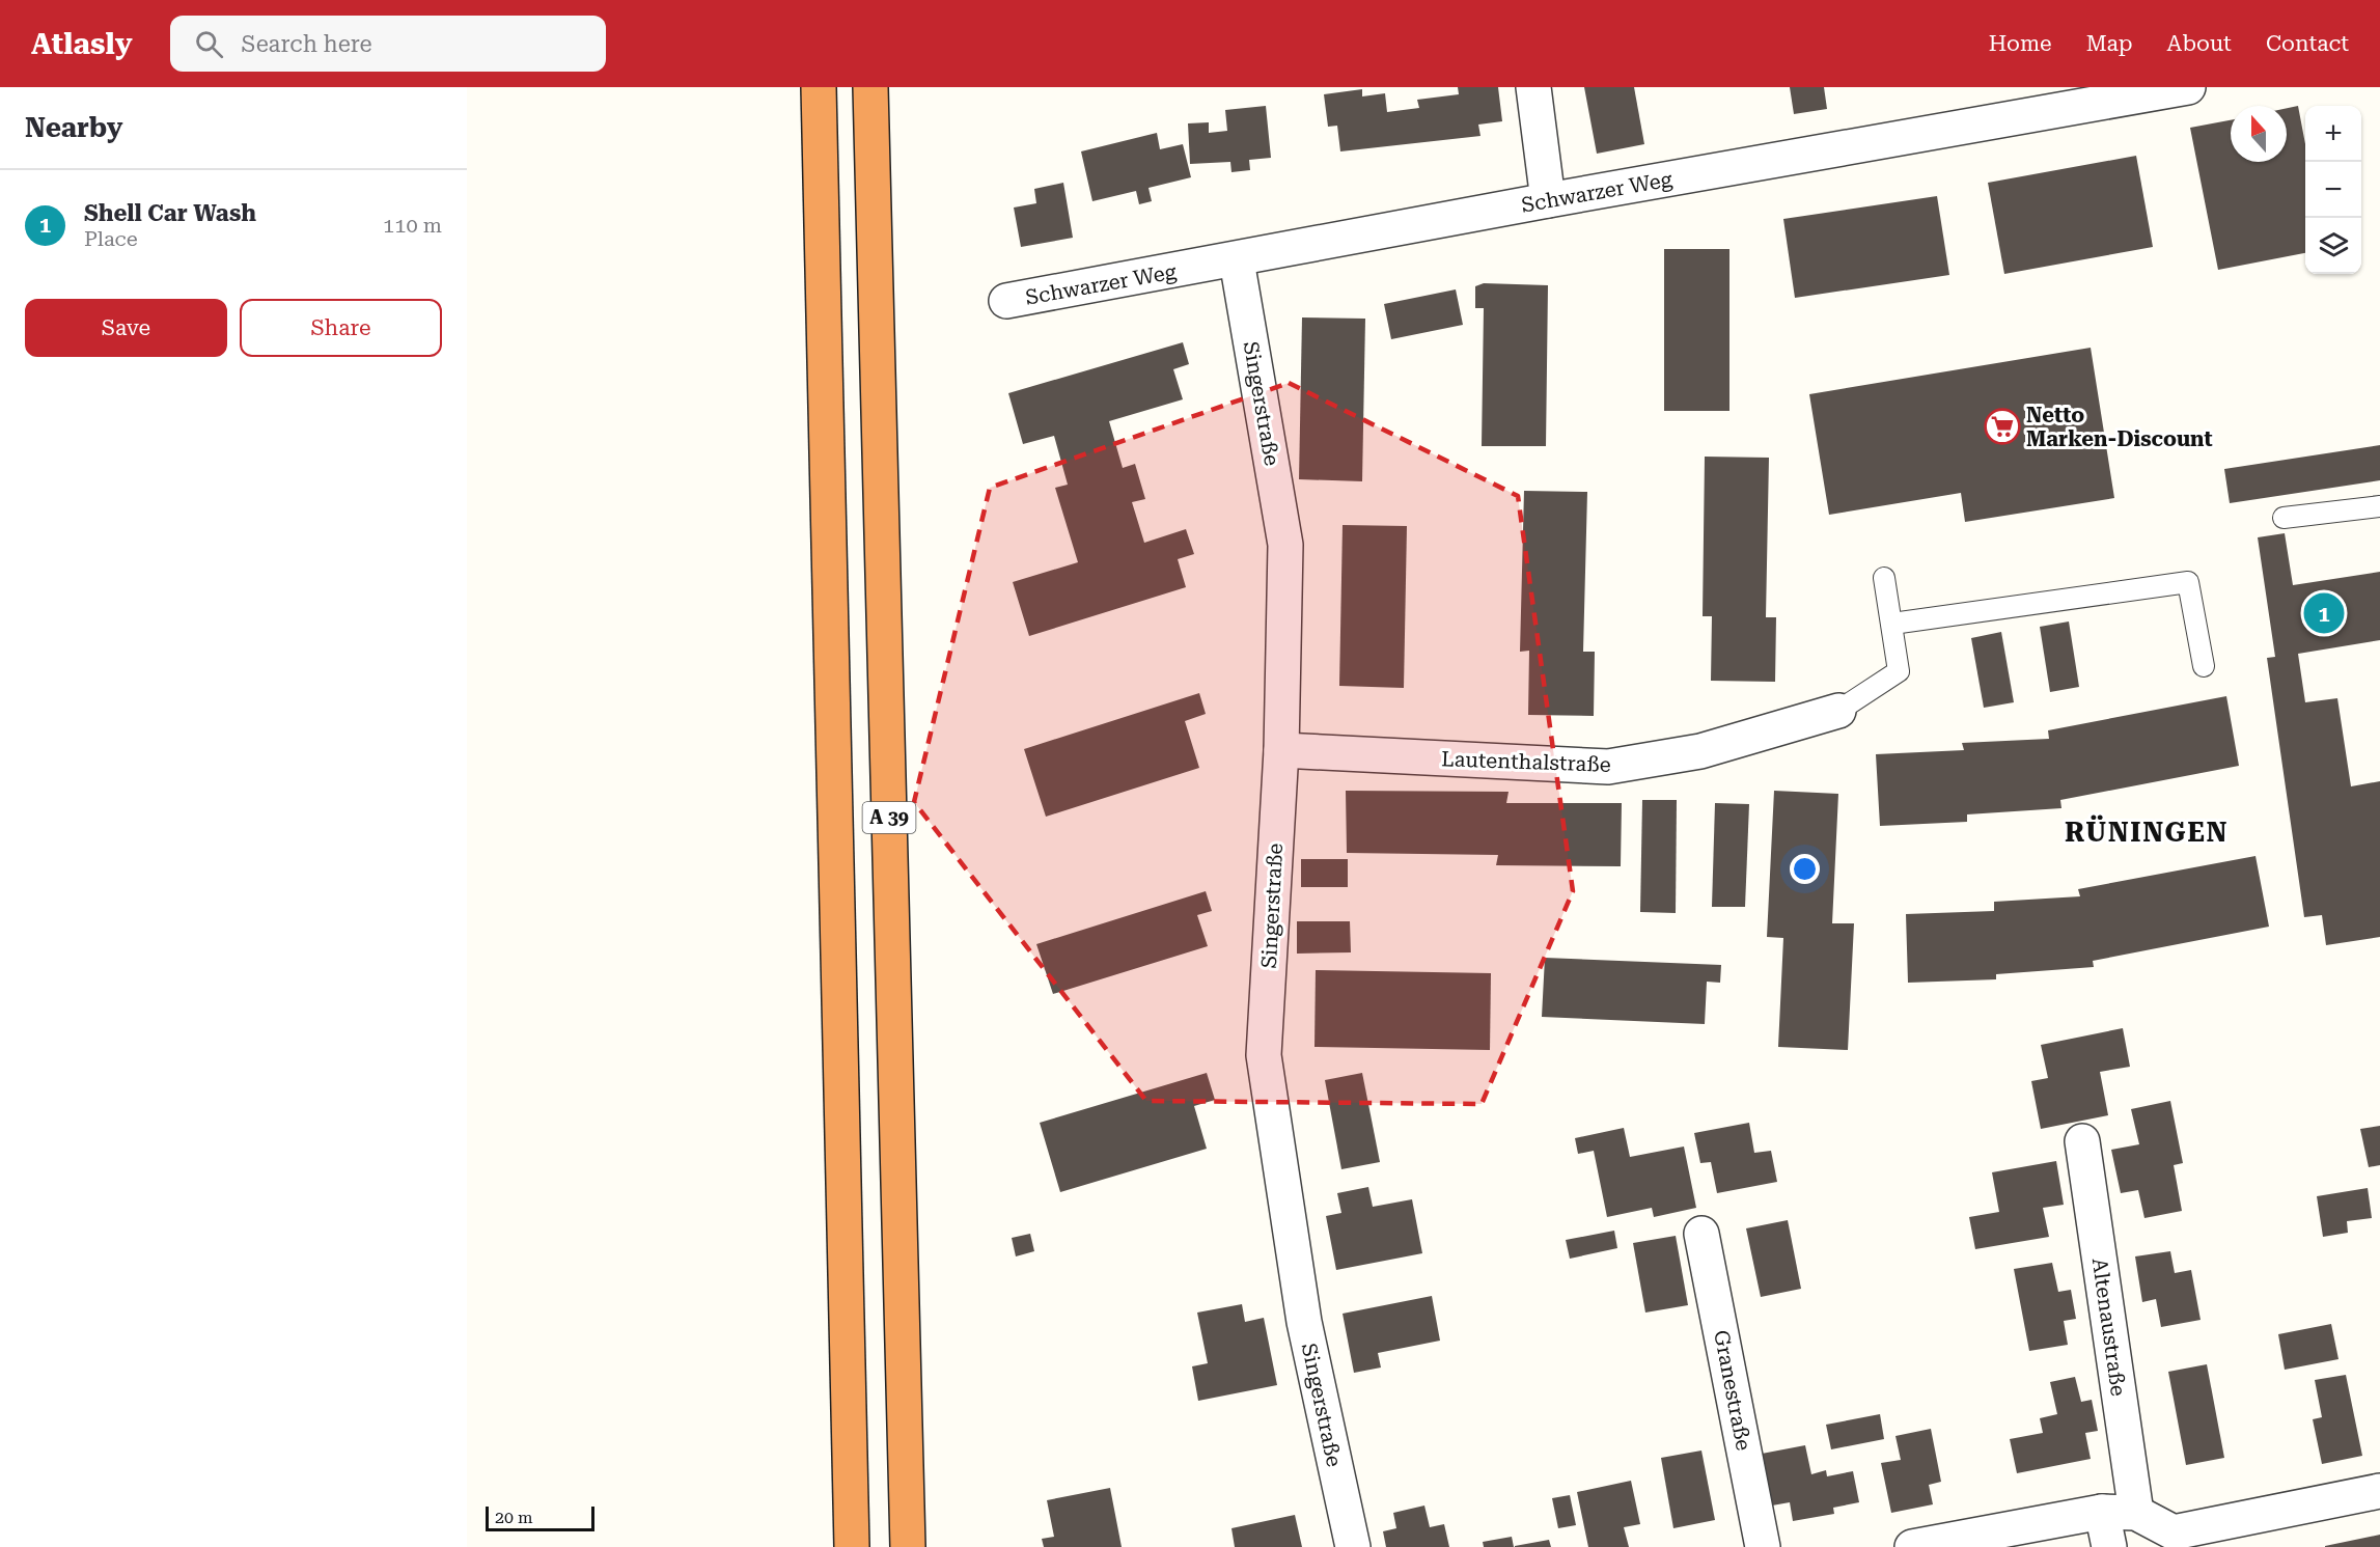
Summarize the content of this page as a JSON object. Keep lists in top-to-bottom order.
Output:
{
  "streets": {
    "highway": ["A 39"],
    "street": [
      "Schwarzer Weg",
      "Singerstraße",
      "Lautenthalstraße",
      "Altenaustraße",
      "Granestraße"
    ]
  },
  "crossings": [
    ["Schwarzer Weg", "Singerstraße"],
    ["Singerstraße", "Lautenthalstraße"]
  ],
  "districts": ["RÜNINGEN"],
  "places": {
    "supermarket": ["Netto Marken-Discount"]
  },
  "scale_bar": "20 m",
  "north": "top",
  "page": {
    "header": "Atlasly",
    "search": "Search here",
    "nav": [
      "Home",
      "Map",
      "About",
      "Contact"
    ],
    "heading": "Nearby",
    "map_buttons": ["+", "−"],
    "list": [
      {
        "mark": "1",
        "name": "Shell Car Wash",
        "note": "Place",
        "value": "110 m"
      }
    ],
    "buttons": ["Save", "Share"],
    "pins": "1",
    "scale": "20 m"
  }
}
